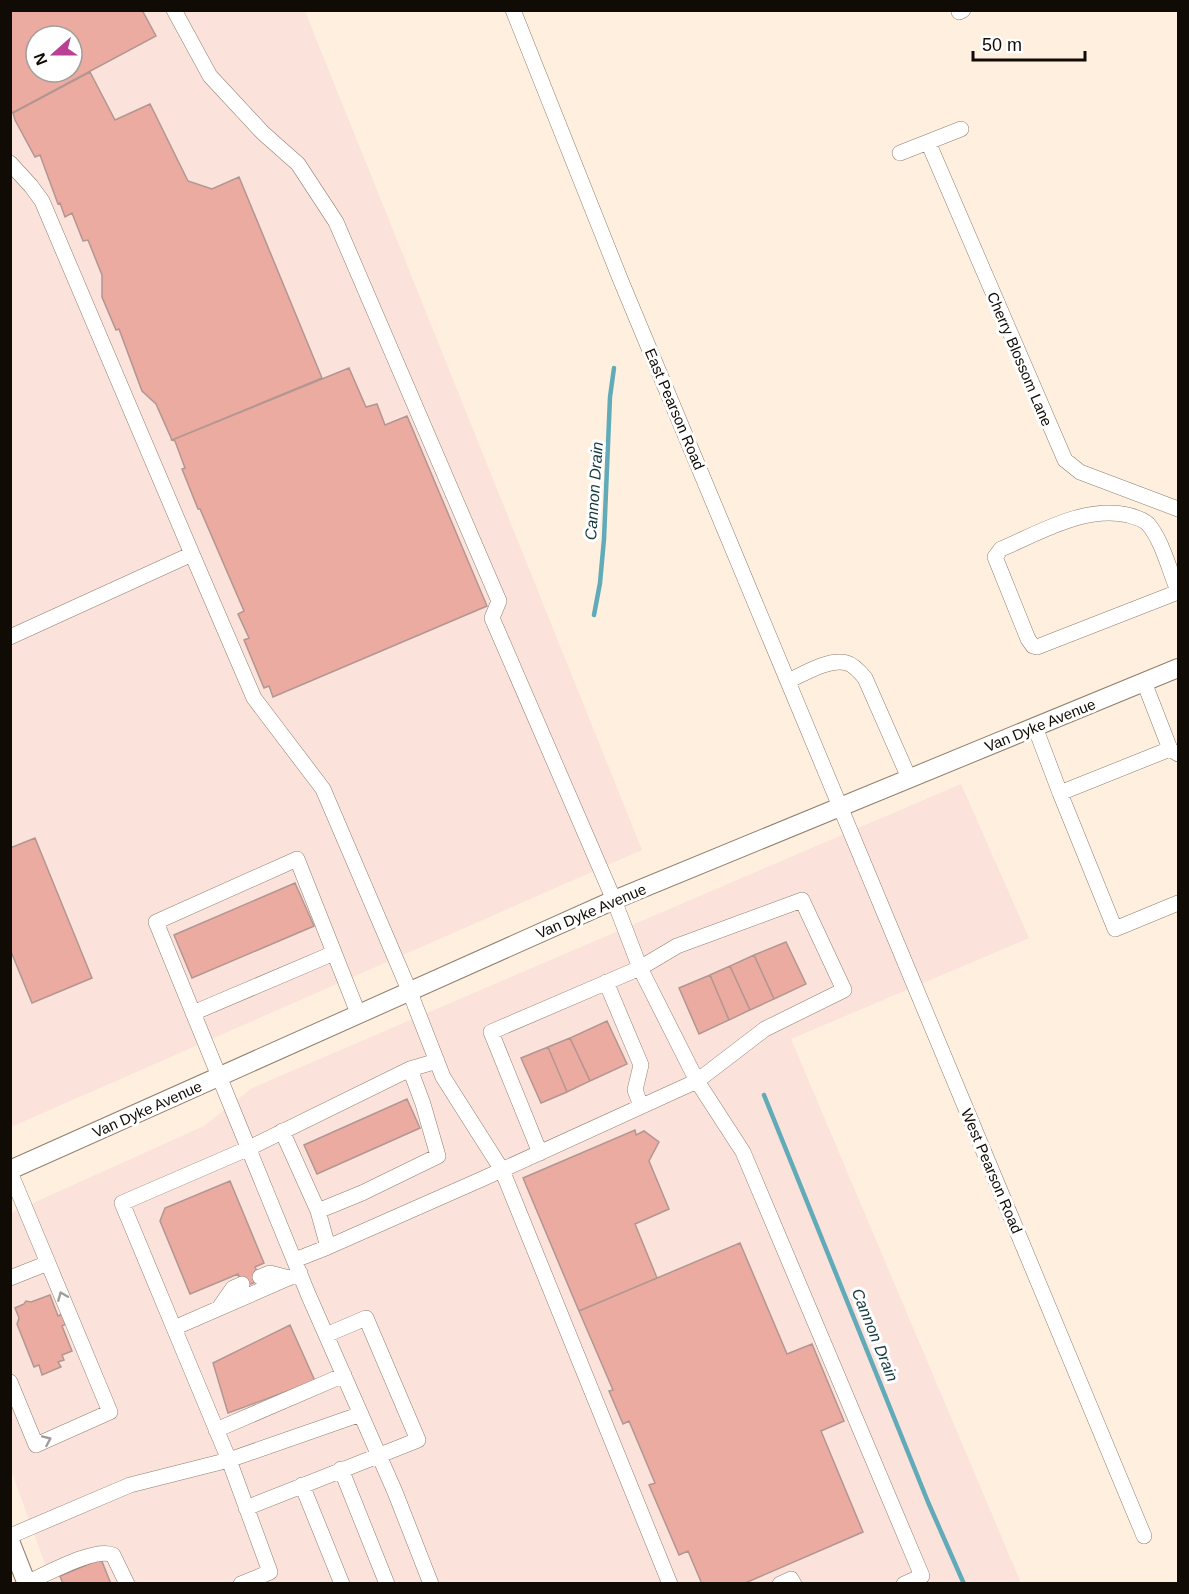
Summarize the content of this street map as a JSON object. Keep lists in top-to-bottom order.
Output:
{
  "streets": {
    "main road": ["Van Dyke Avenue"],
    "street": ["Cherry Blossom Lane", "East Pearson Road", "West Pearson Road"]
  },
  "crossings": [
    ["East Pearson Road", "Van Dyke Avenue"],
    ["East Pearson Road", "West Pearson Road"],
    ["Van Dyke Avenue", "West Pearson Road"]
  ],
  "water": ["Cannon Drain"],
  "scale_bar": "50 m",
  "north": "left"
}
